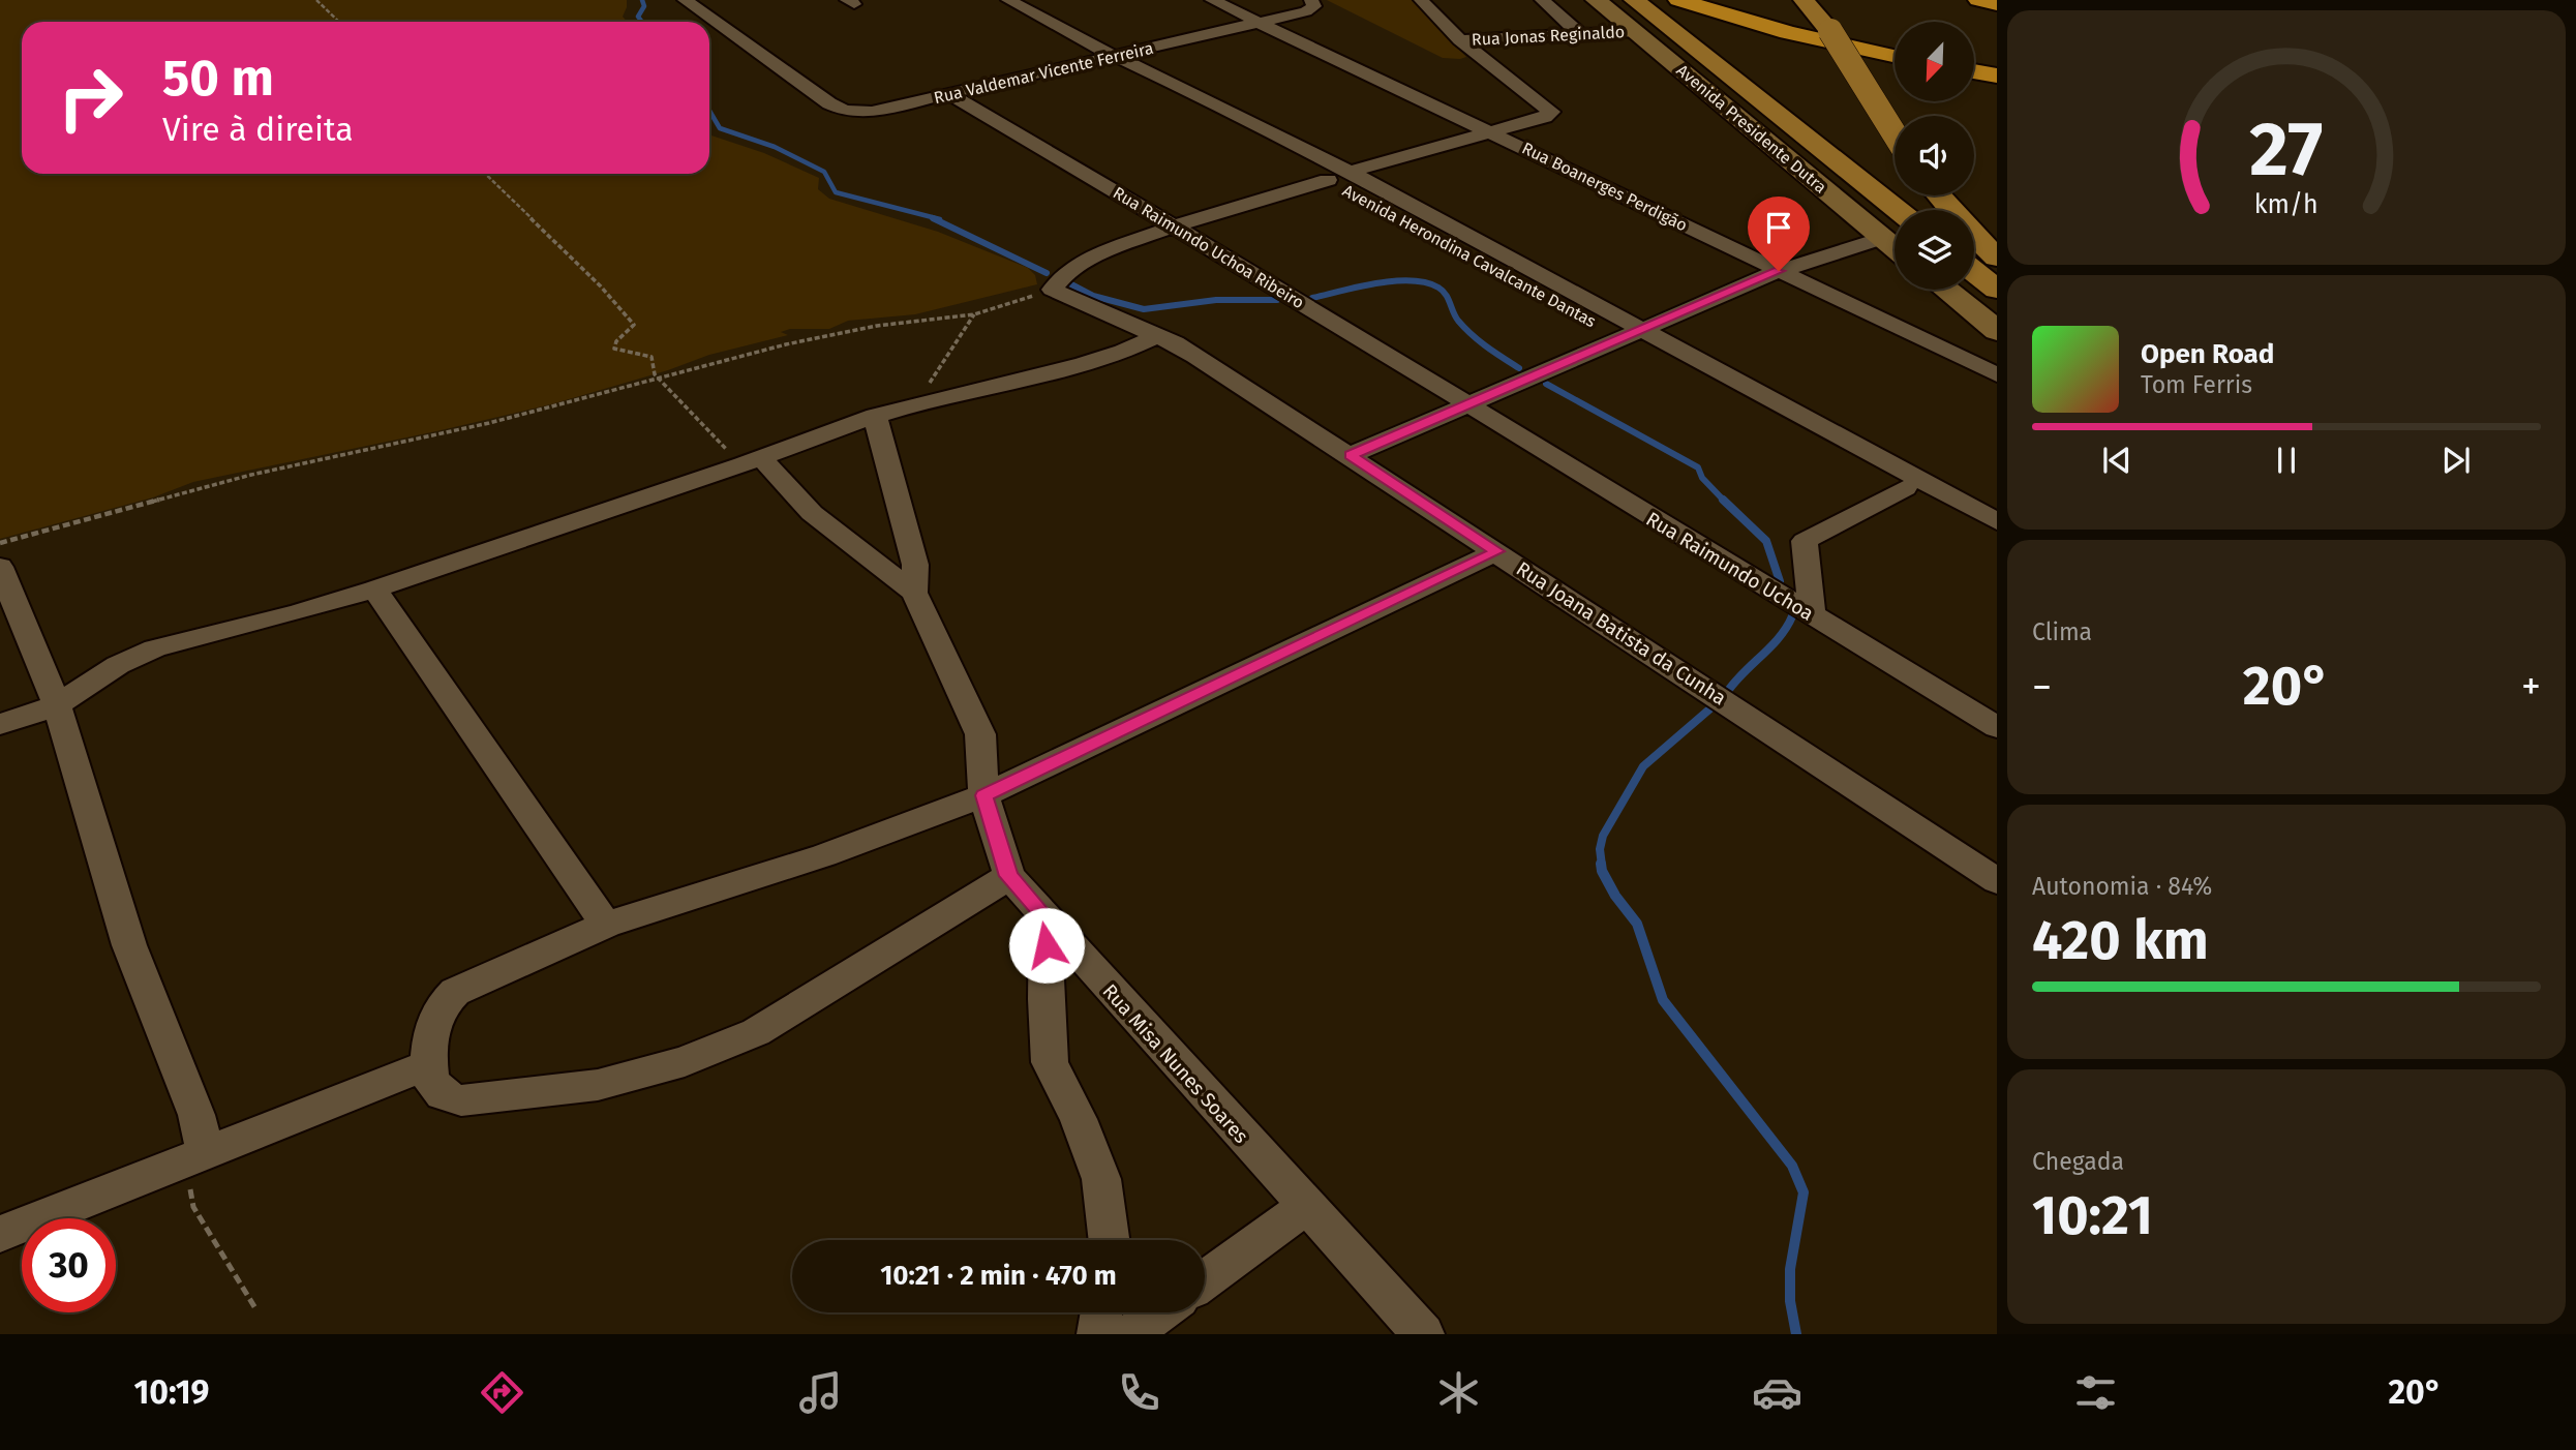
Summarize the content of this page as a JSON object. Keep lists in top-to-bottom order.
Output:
{
  "streets": {
    "main road": ["Avenida Presidente Dutra"],
    "street": [
      "Rua Jonas Reginaldo",
      "Rua Valdemar Vicente Ferreira",
      "Rua Boanerges Perdigão",
      "Rua Raimundo Uchoa Ribeiro",
      "Avenida Herondina Cavalcante Dantas",
      "Rua Raimundo Uchoa",
      "Rua Joana Batista da Cunha",
      "Rua Misa Nunes Soares"
    ]
  },
  "crossings": [
    ["Rua Jonas Reginaldo", "Avenida Presidente Dutra"],
    ["Rua Valdemar Vicente Ferreira", "Rua Boanerges Perdigão"],
    ["Rua Valdemar Vicente Ferreira", "Rua Raimundo Uchoa Ribeiro"],
    ["Rua Valdemar Vicente Ferreira", "Avenida Herondina Cavalcante Dantas"],
    ["Rua Raimundo Uchoa Ribeiro", "Rua Raimundo Uchoa"]
  ],
  "north": "bottom left",
  "page": {
    "turn": ["50 m", "Vire à direita"],
    "song": ["Open Road", "Tom Ferris"],
    "tile": [
      "Clima",
      ["Autonomia · 84%", "420 km"],
      ["Chegada", "10:21"]
    ],
    "heat": ["−", "20°", "+"],
    "limit": "30",
    "trip": "10:21 · 2 min · 470 m",
    "tabs": ["10:19", "20°"],
    "gauge": ["27", "km/h"]
  }
}
